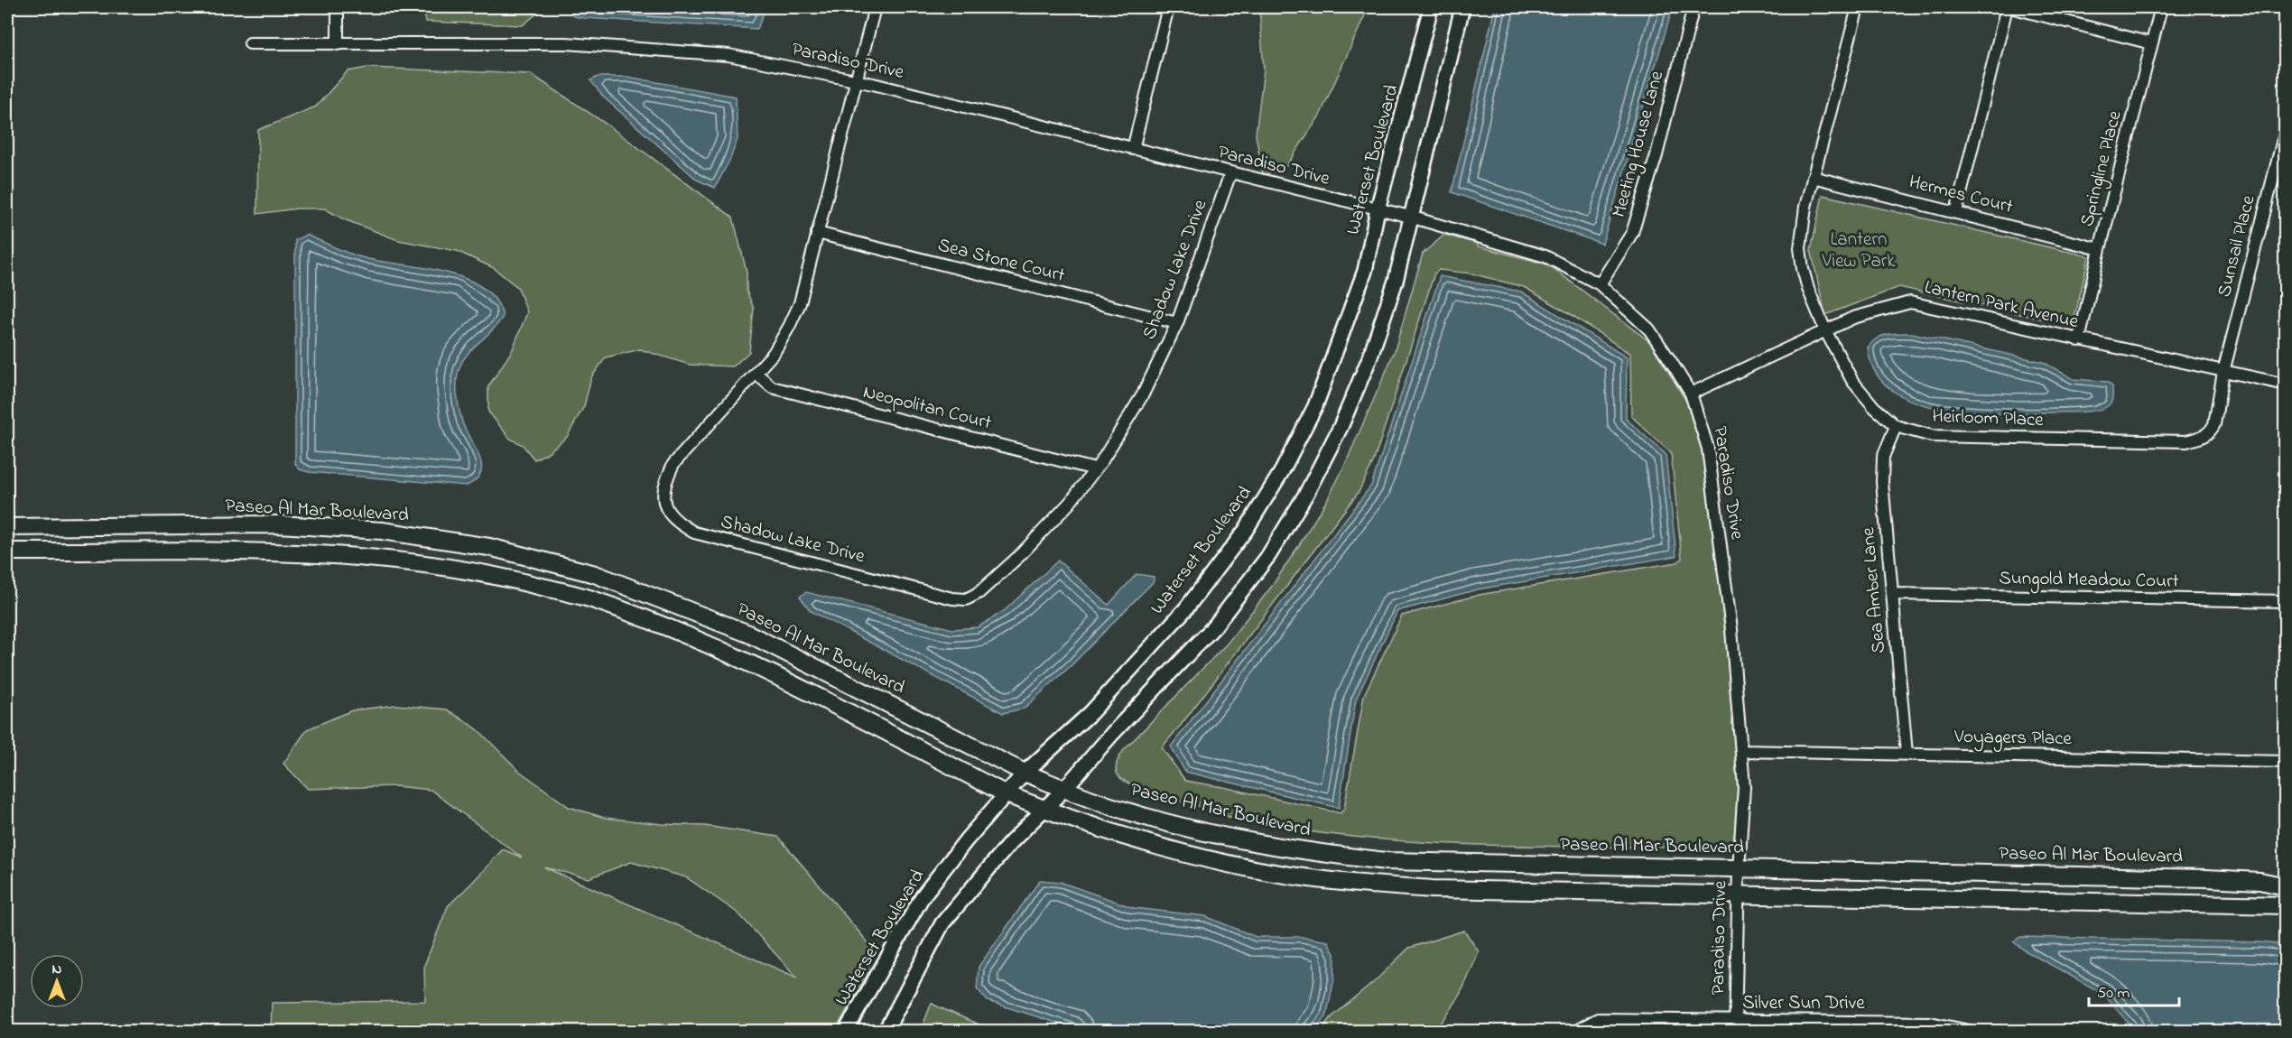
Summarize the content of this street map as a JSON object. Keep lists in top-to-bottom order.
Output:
{
  "streets": {
    "main road": ["Paseo Al Mar Boulevard"],
    "street": [
      "Paradiso Drive",
      "Meeting House Lane",
      "Waterset Boulevard",
      "Springline Place",
      "Hermes Court",
      "Sunsail Place",
      "Sea Stone Court",
      "Shadow Lake Drive",
      "Lantern Park Avenue",
      "Neopolitan Court",
      "Heirloom Place",
      "Sungold Meadow Court",
      "Sea Amber Lane",
      "Voyagers Place",
      "Silver Sun Drive"
    ]
  },
  "crossings": [
    ["Paradiso Drive", "Meeting House Lane"],
    ["Paradiso Drive", "Waterset Boulevard"],
    ["Paradiso Drive", "Shadow Lake Drive"],
    ["Paradiso Drive", "Lantern Park Avenue"],
    ["Paradiso Drive", "Paseo Al Mar Boulevard"],
    ["Paradiso Drive", "Voyagers Place"],
    ["Paradiso Drive", "Silver Sun Drive"],
    ["Waterset Boulevard", "Paseo Al Mar Boulevard"],
    ["Springline Place", "Hermes Court"],
    ["Springline Place", "Lantern Park Avenue"],
    ["Hermes Court", "Heirloom Place"],
    ["Sunsail Place", "Lantern Park Avenue"],
    ["Sunsail Place", "Heirloom Place"],
    ["Sea Stone Court", "Shadow Lake Drive"],
    ["Shadow Lake Drive", "Neopolitan Court"],
    ["Lantern Park Avenue", "Heirloom Place"],
    ["Heirloom Place", "Sea Amber Lane"],
    ["Sungold Meadow Court", "Sea Amber Lane"],
    ["Sea Amber Lane", "Voyagers Place"]
  ],
  "parks": ["Lantern View Park"],
  "scale_bar": "50 m",
  "north": "top"
}
